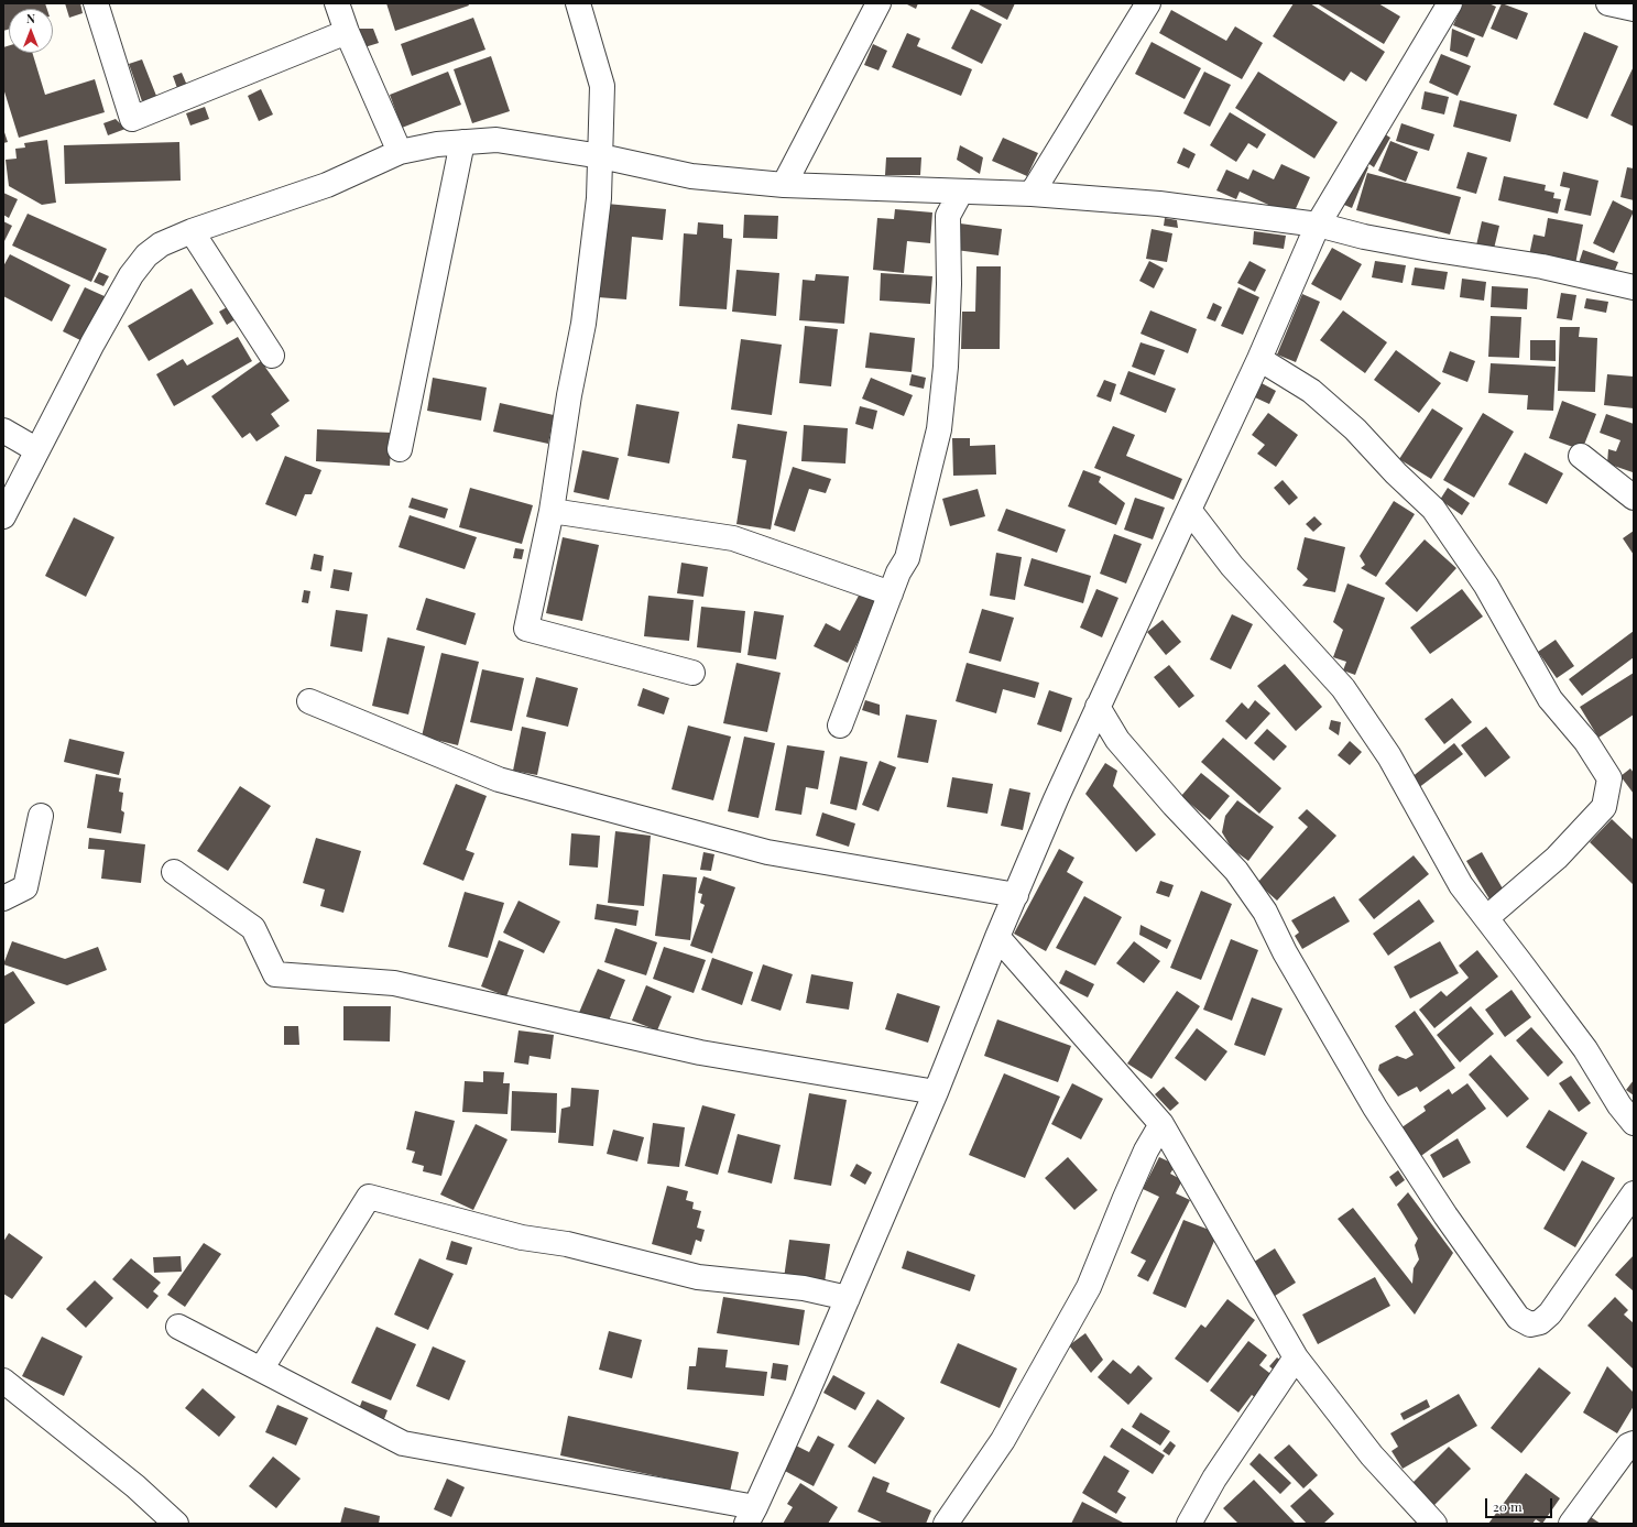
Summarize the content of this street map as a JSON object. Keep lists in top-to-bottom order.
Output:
{
  "scale_bar": "20 m",
  "north": "top"
}
